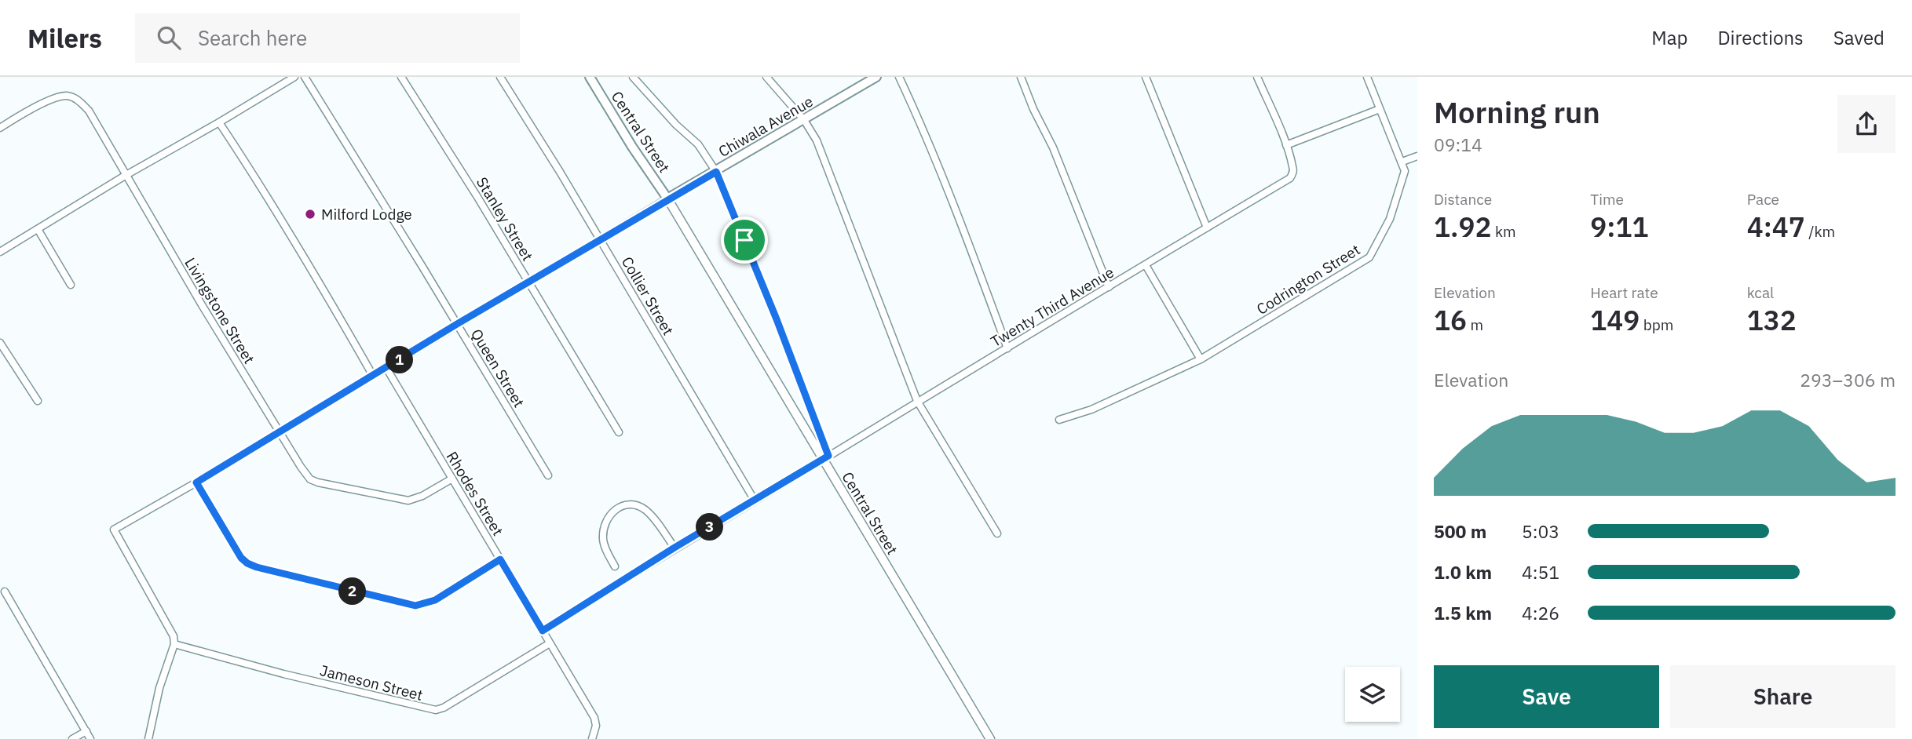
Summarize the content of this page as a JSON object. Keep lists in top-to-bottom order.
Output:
{
  "streets": {
    "main road": ["Chiwala Avenue", "Central Street"],
    "street": [
      "Stanley Street",
      "Codrington Street",
      "Collier Street",
      "Twenty Third Avenue",
      "Livingstone Street",
      "Queen Street",
      "Rhodes Street",
      "Jameson Street"
    ]
  },
  "crossings": [
    ["Chiwala Avenue", "Central Street"],
    ["Central Street", "Twenty Third Avenue"],
    ["Collier Street", "Twenty Third Avenue"],
    ["Twenty Third Avenue", "Rhodes Street"],
    ["Livingstone Street", "Rhodes Street"],
    ["Rhodes Street", "Jameson Street"]
  ],
  "places": ["Milford Lodge"],
  "page": {
    "header": "Milers",
    "search": "Search here",
    "nav": ["Map", "Directions", "Saved"],
    "heading": ["Morning run", "09:14"],
    "stats": [
      ["Distance", "1.92 km"],
      ["Time", "9:11"],
      ["Pace", "4:47 /km"],
      ["Elevation", "16 m"],
      ["Heart rate", "149 bpm"],
      ["kcal", "132"]
    ],
    "pins": ["1", "3", "2"],
    "chart": ["Elevation", "293–306 m"],
    "list": [
      {
        "name": "500 m",
        "note": "5:03"
      },
      {
        "name": "1.0 km",
        "note": "4:51"
      },
      {
        "name": "1.5 km",
        "note": "4:26"
      }
    ],
    "buttons": ["Save", "Share"]
  }
}
